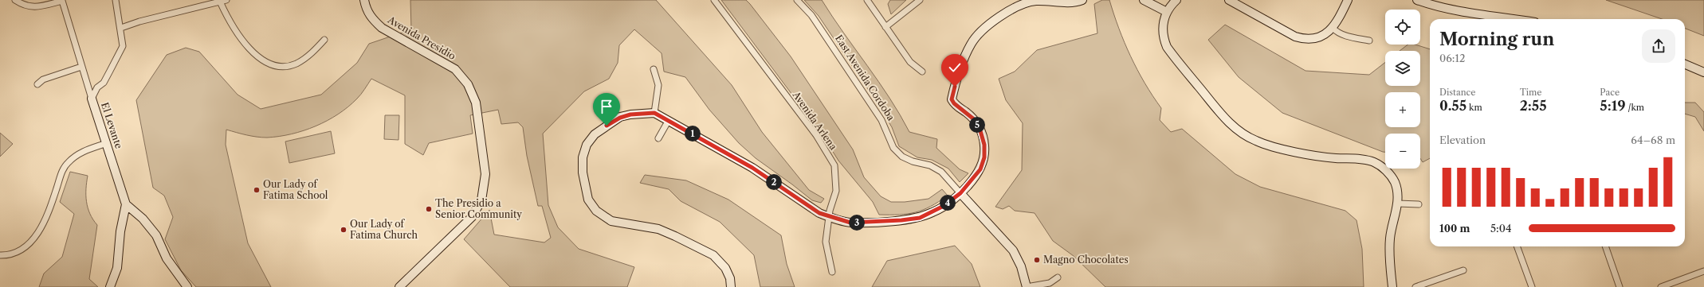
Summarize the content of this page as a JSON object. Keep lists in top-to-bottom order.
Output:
{
  "streets": {
    "street": [
      "Avenida Presidio",
      "East Avenida Cordoba",
      "Avenida Arlena",
      "El Levante"
    ]
  },
  "places": [
    "Our Lady of Fatima School",
    "The Presidio a Senior Community",
    "Our Lady of Fatima Church",
    "Magno Chocolates"
  ],
  "page": {
    "map_buttons": ["+", "−"],
    "heading": ["Morning run", "06:12"],
    "stats": [
      ["Distance", "0.55 km"],
      ["Time", "2:55"],
      ["Pace", "5:19 /km"]
    ],
    "pins": [
      "5",
      "1",
      "2",
      "4",
      "3"
    ],
    "chart": ["Elevation", "64–68 m"],
    "list": [
      {
        "name": "100 m",
        "note": "5:04"
      }
    ]
  }
}
